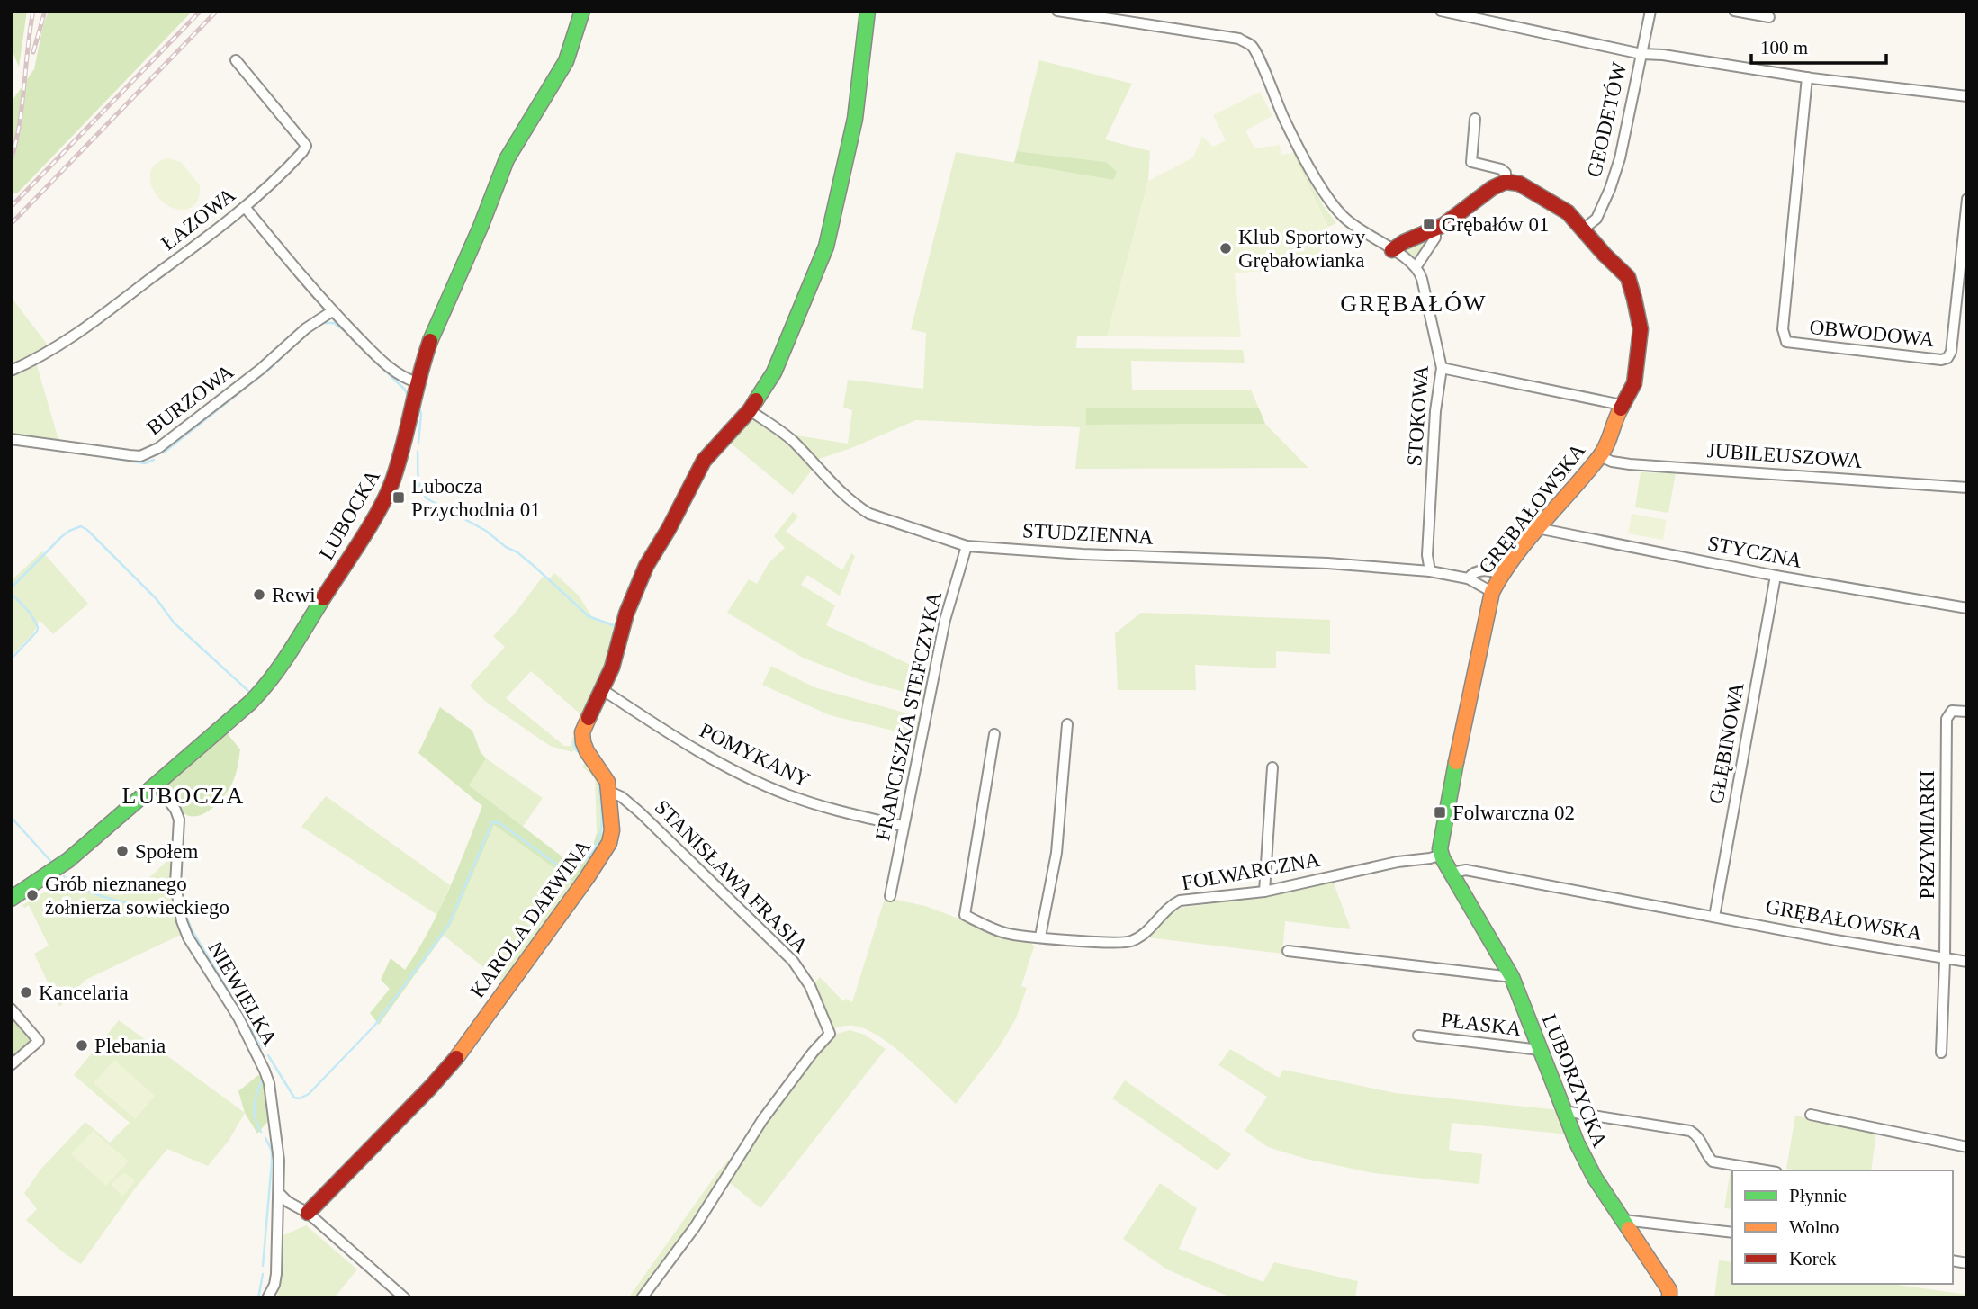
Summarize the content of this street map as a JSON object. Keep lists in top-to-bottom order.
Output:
{
  "streets": {
    "street": [
      "GEODETÓW",
      "ŁAZOWA",
      "OBWODOWA",
      "BURZOWA",
      "STOKOWA",
      "JUBILEUSZOWA",
      "GRĘBAŁOWSKA",
      "LUBOCKA",
      "STUDZIENNA",
      "STYCZNA",
      "FRANCISZKA STEFCZYKA",
      "GŁĘBINOWA",
      "POMYKANY",
      "PRZYMIARKI",
      "FOLWARCZNA",
      "STANISŁAWA FRASIA",
      "KAROLA DARWINA",
      "NIEWIELKA",
      "PŁASKA",
      "LUBORZYCKA"
    ]
  },
  "crossings": [
    ["GEODETÓW", "STOKOWA"],
    ["GEODETÓW", "GRĘBAŁOWSKA"],
    ["STOKOWA", "GRĘBAŁOWSKA"],
    ["STOKOWA", "STUDZIENNA"],
    ["JUBILEUSZOWA", "GRĘBAŁOWSKA"],
    ["GRĘBAŁOWSKA", "STUDZIENNA"],
    ["GRĘBAŁOWSKA", "STYCZNA"],
    ["GRĘBAŁOWSKA", "GŁĘBINOWA"],
    ["GRĘBAŁOWSKA", "PRZYMIARKI"],
    ["GRĘBAŁOWSKA", "FOLWARCZNA"],
    ["GRĘBAŁOWSKA", "LUBORZYCKA"],
    ["LUBOCKA", "NIEWIELKA"],
    ["STUDZIENNA", "FRANCISZKA STEFCZYKA"],
    ["STUDZIENNA", "KAROLA DARWINA"],
    ["STYCZNA", "GŁĘBINOWA"],
    ["FRANCISZKA STEFCZYKA", "POMYKANY"],
    ["POMYKANY", "KAROLA DARWINA"],
    ["STANISŁAWA FRASIA", "KAROLA DARWINA"],
    ["PŁASKA", "LUBORZYCKA"]
  ],
  "districts": ["GRĘBAŁÓW", "LUBOCZA"],
  "places": {
    "transit": ["Grębałów 01", "Lubocza Przychodnia 01", "Folwarczna 02"],
    "other": [
      "Klub Sportowy Grębałowianka",
      "Rewi",
      "Społem",
      "Grób nieznanego żołnierza sowieckiego",
      "Kancelaria",
      "Plebania"
    ]
  },
  "legend": ["Płynnie", "Wolno", "Korek"],
  "scale_bar": "100 m"
}
